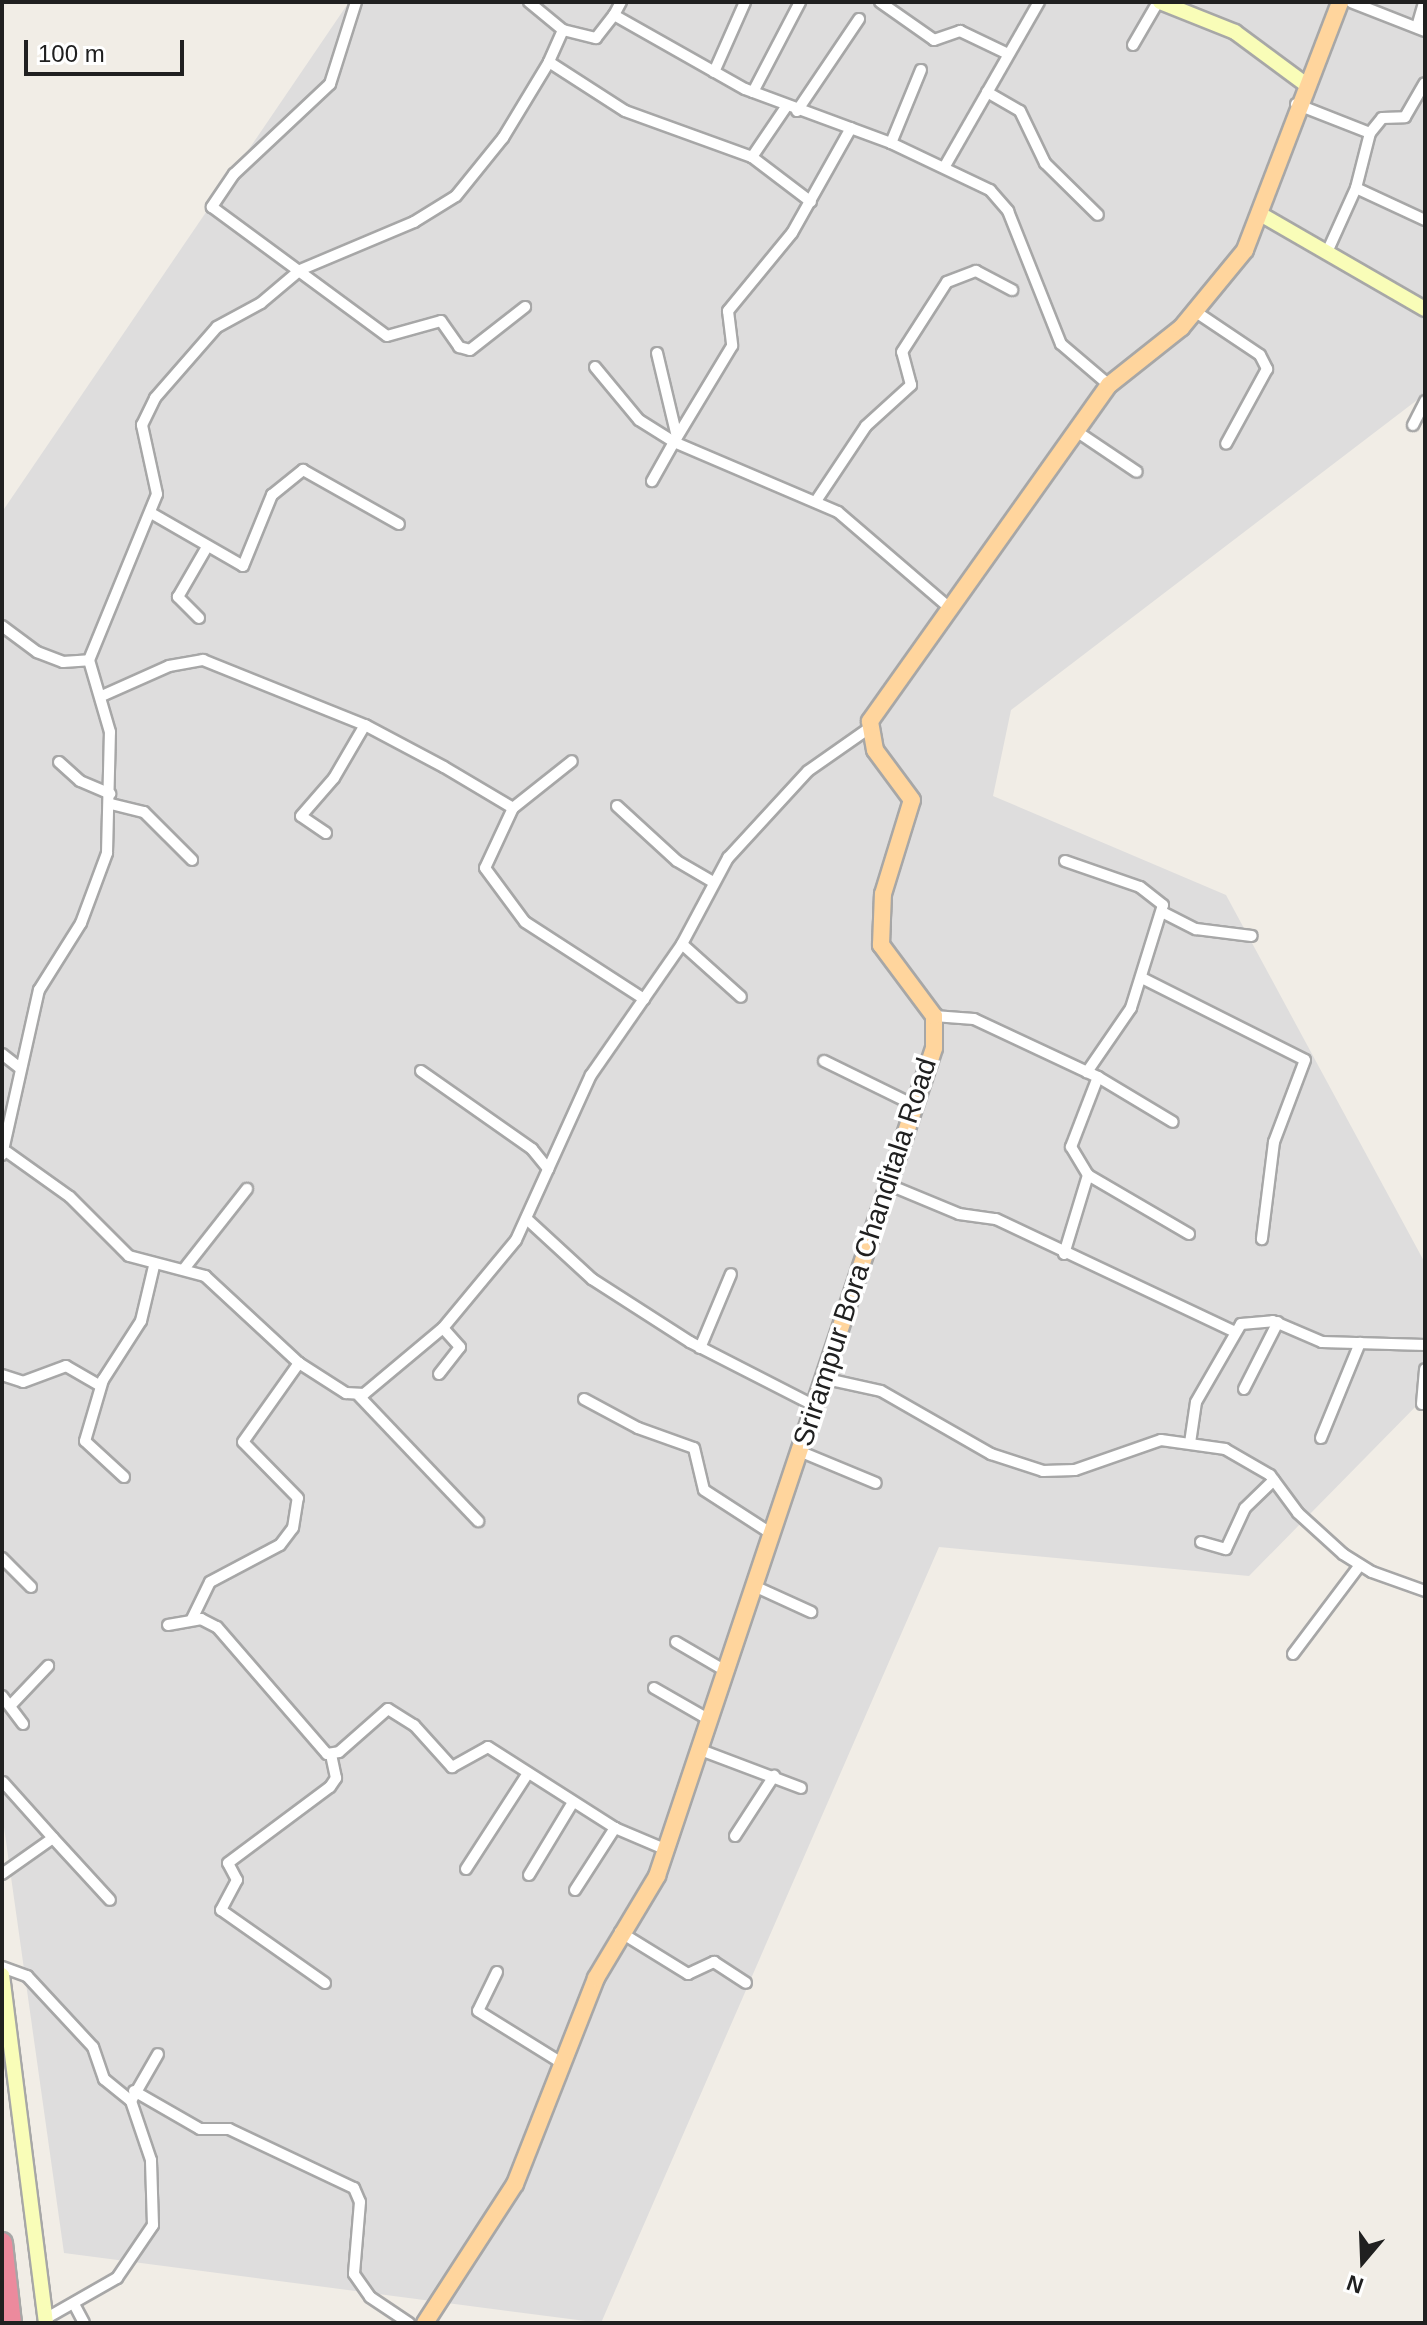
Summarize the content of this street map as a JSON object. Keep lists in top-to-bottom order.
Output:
{
  "streets": {
    "main road": ["Srirampur Bora Chanditala Road"]
  },
  "scale_bar": "100 m",
  "north": "bottom"
}
